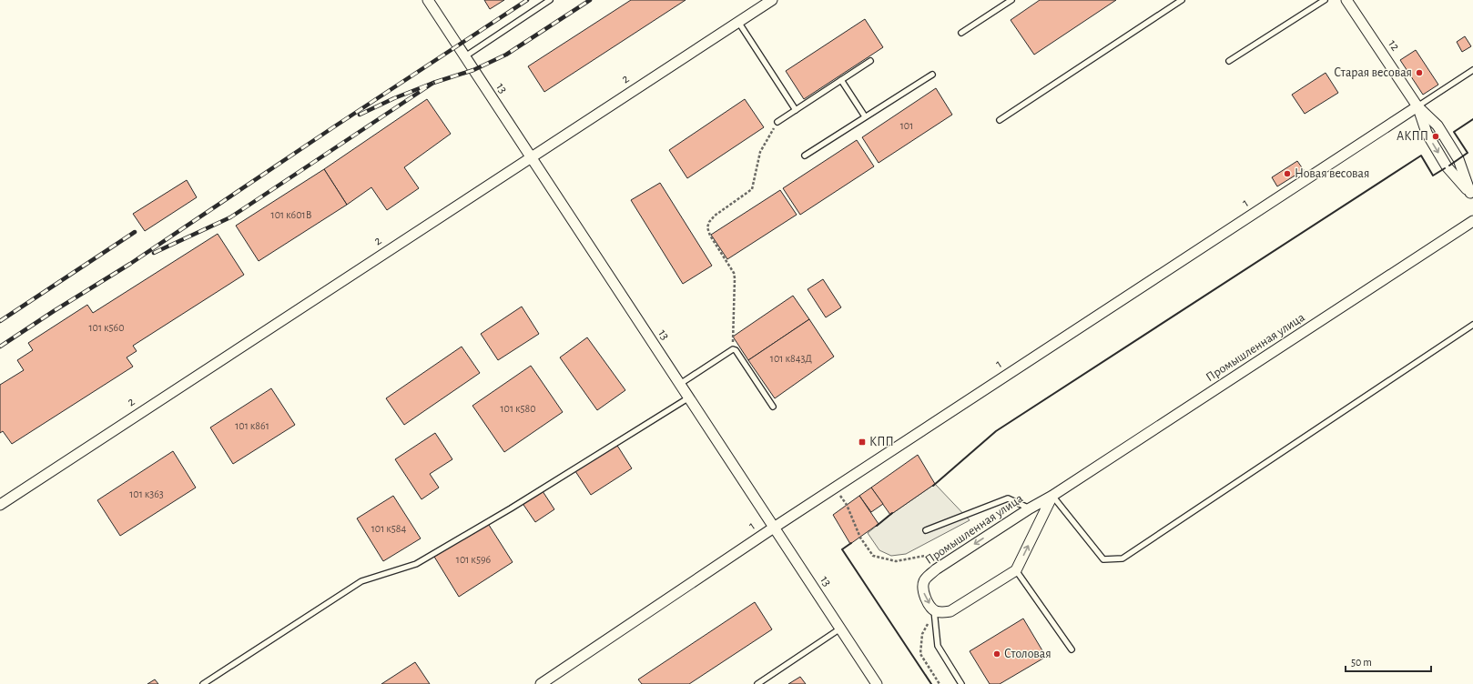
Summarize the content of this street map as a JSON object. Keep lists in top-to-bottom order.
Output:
{
  "streets": {
    "street": [
      "12",
      "2",
      "13",
      "1",
      "Промышленная улица"
    ]
  },
  "crossings": [
    ["12", "1"],
    ["2", "13"],
    ["13", "1"]
  ],
  "places": {
    "other": [
      "Старая весовая",
      "АКПП",
      "Новая весовая",
      "Столовая"
    ],
    "transit": ["КПП"]
  },
  "house_numbers": [
    "101",
    "101 к601В",
    "101 к560",
    "101 к843Д",
    "101 к580",
    "101 к861",
    "101 к363",
    "101 к584",
    "101 к596"
  ],
  "scale_bar": "50 m"
}
